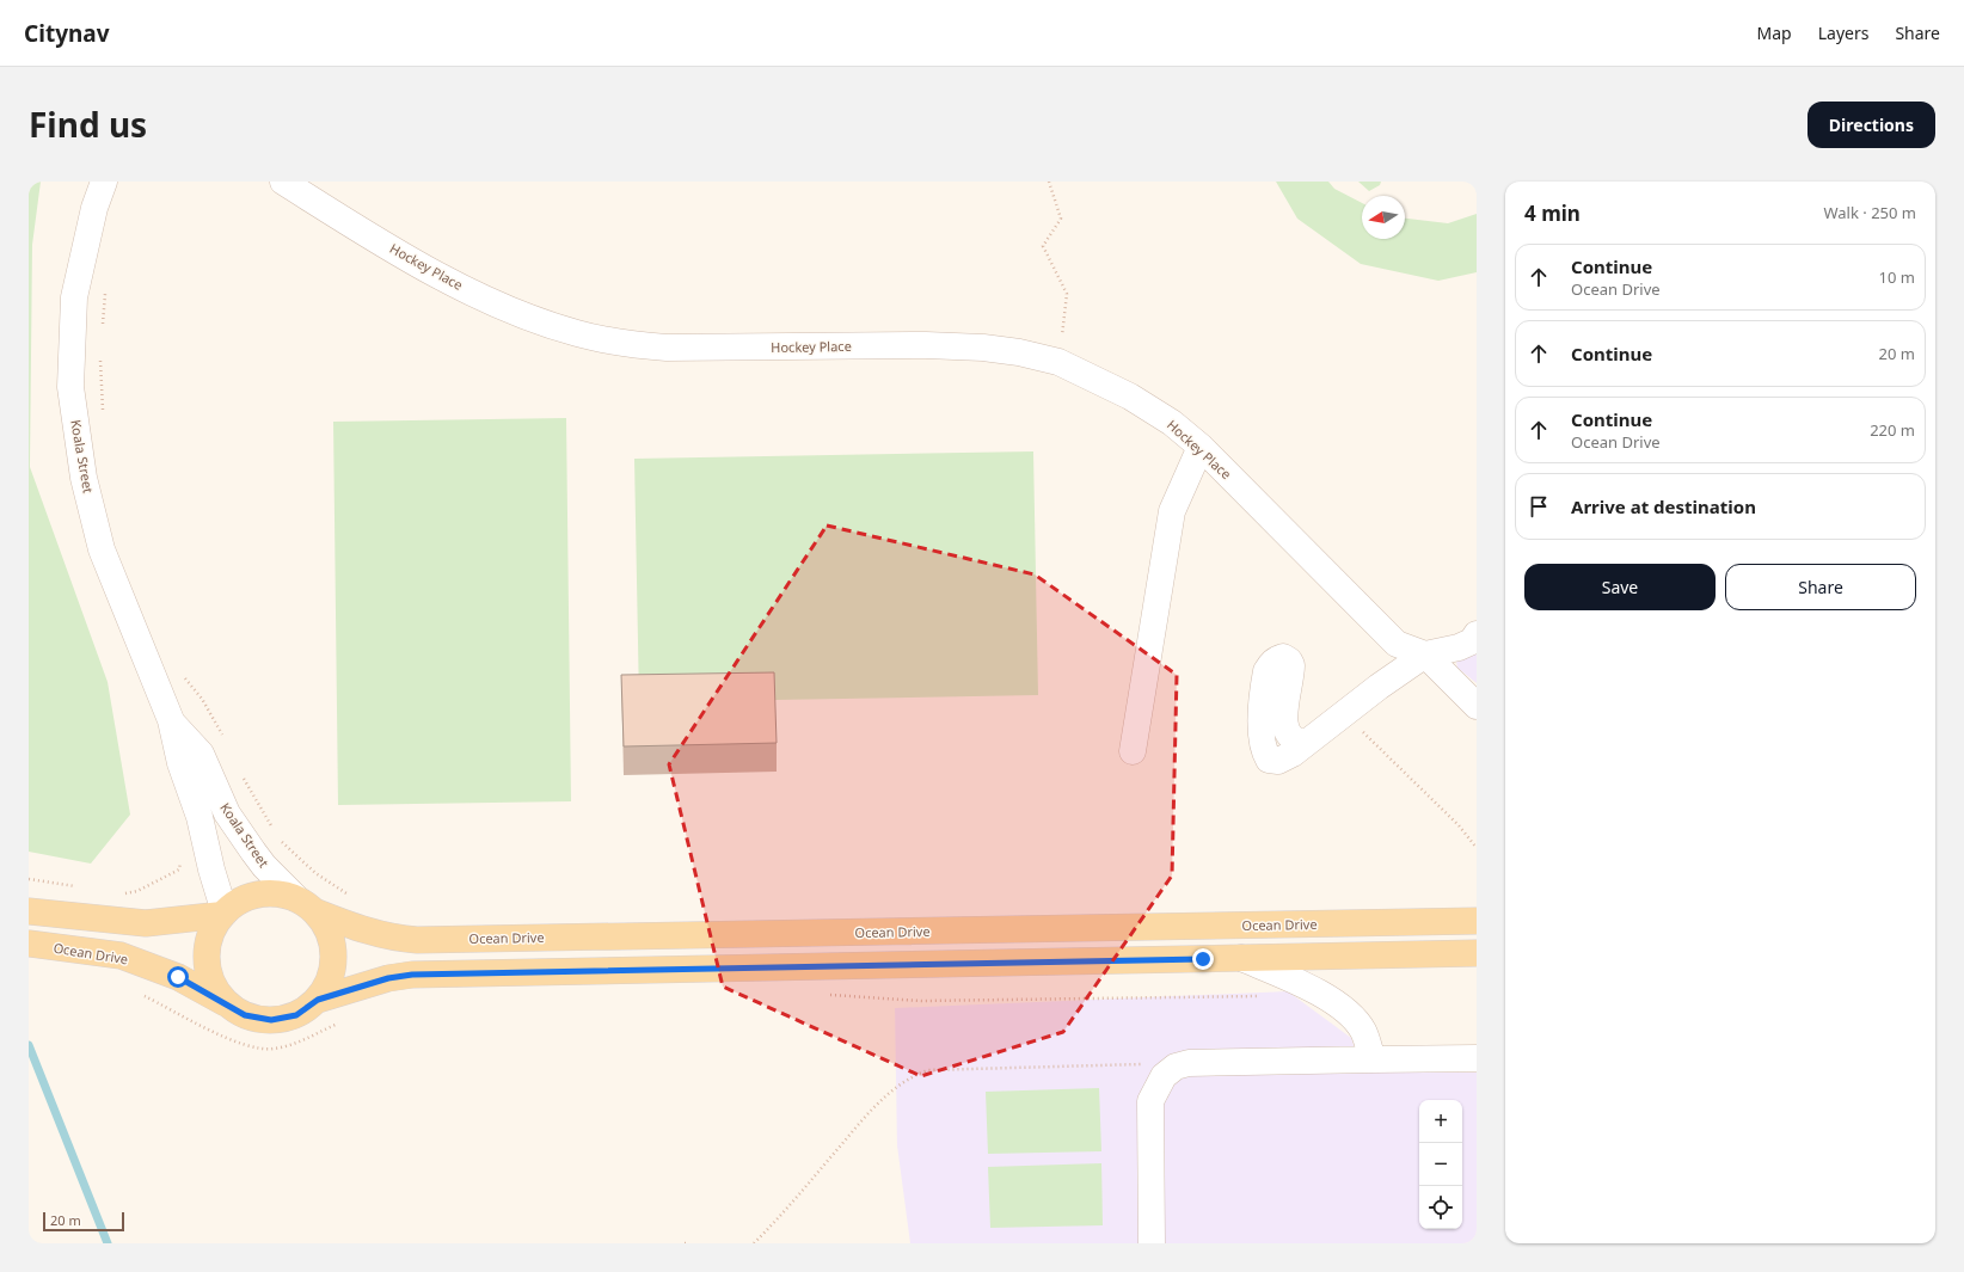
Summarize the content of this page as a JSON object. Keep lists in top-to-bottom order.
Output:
{
  "streets": {
    "main road": ["Ocean Drive"],
    "street": ["Hockey Place", "Koala Street"]
  },
  "crossings": [
    ["Koala Street", "Ocean Drive"]
  ],
  "scale_bar": "20 m",
  "north": "left",
  "page": {
    "header": "Citynav",
    "nav": ["Map", "Layers", "Share"],
    "title": "Find us",
    "buttons": [
      "Directions",
      ["Save", "Share"]
    ],
    "heading": ["4 min", "Walk · 250 m"],
    "list": [
      ["Continue", "Ocean Drive", "10 m"],
      ["Continue", "20 m"],
      ["Continue", "Ocean Drive", "220 m"],
      "Arrive at destination"
    ],
    "map_buttons": ["+", "−"],
    "scale": "20 m"
  }
}
